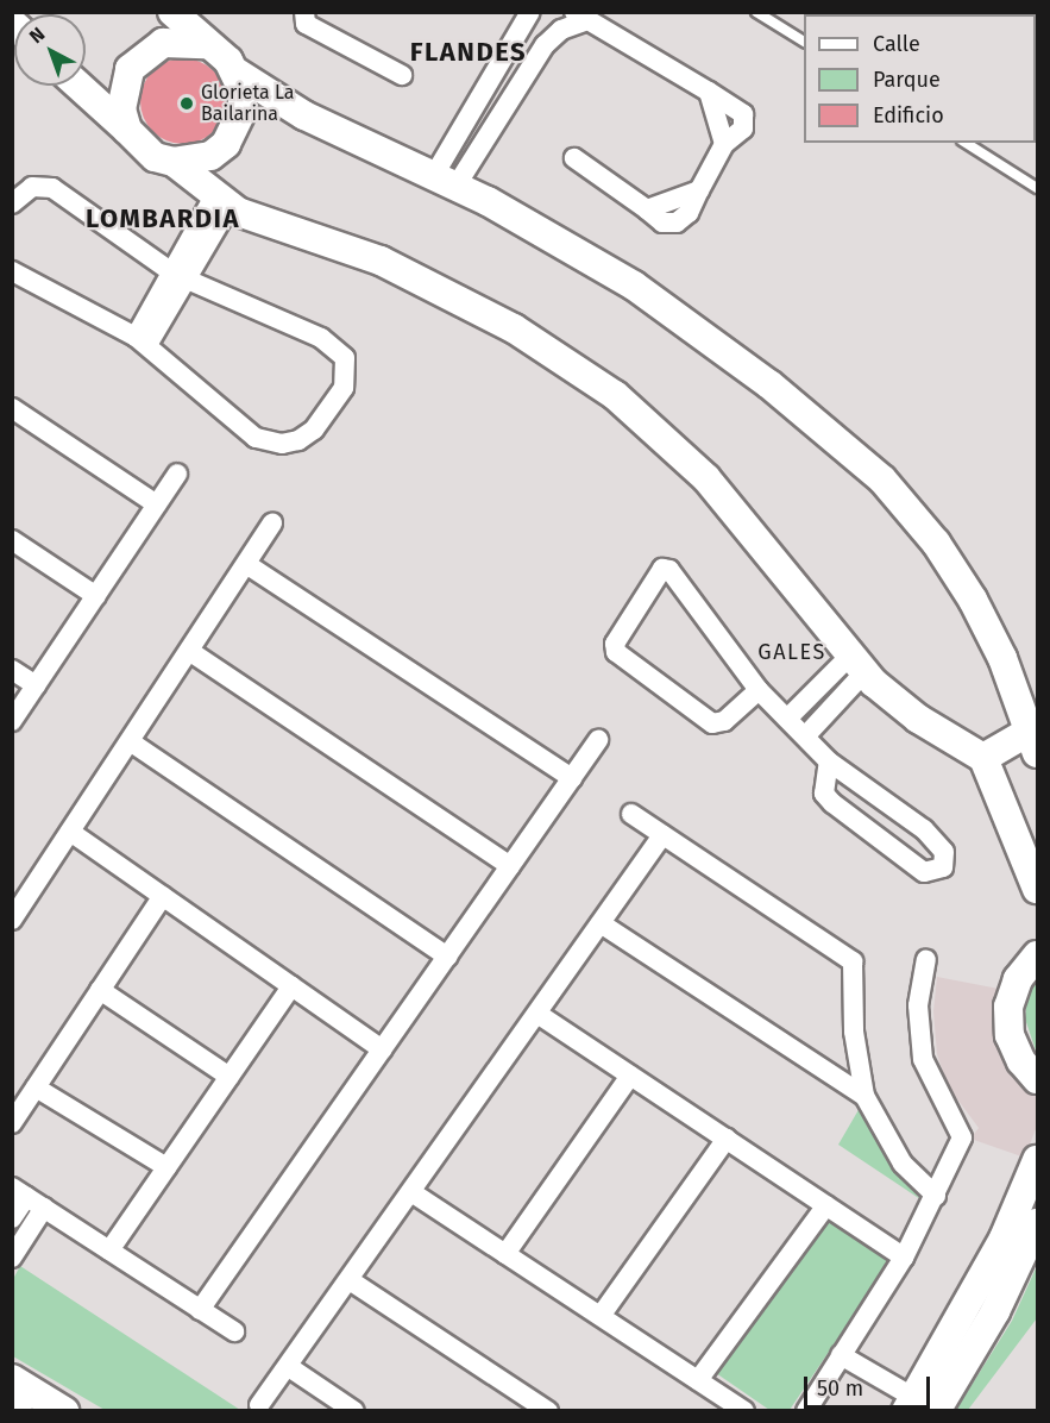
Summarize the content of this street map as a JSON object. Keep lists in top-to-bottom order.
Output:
{
  "districts": ["FLANDES", "LOMBARDIA", "GALES"],
  "places": ["Glorieta La Bailarina"],
  "legend": ["Calle", "Parque", "Edificio"],
  "scale_bar": "50 m",
  "north": "top left"
}
